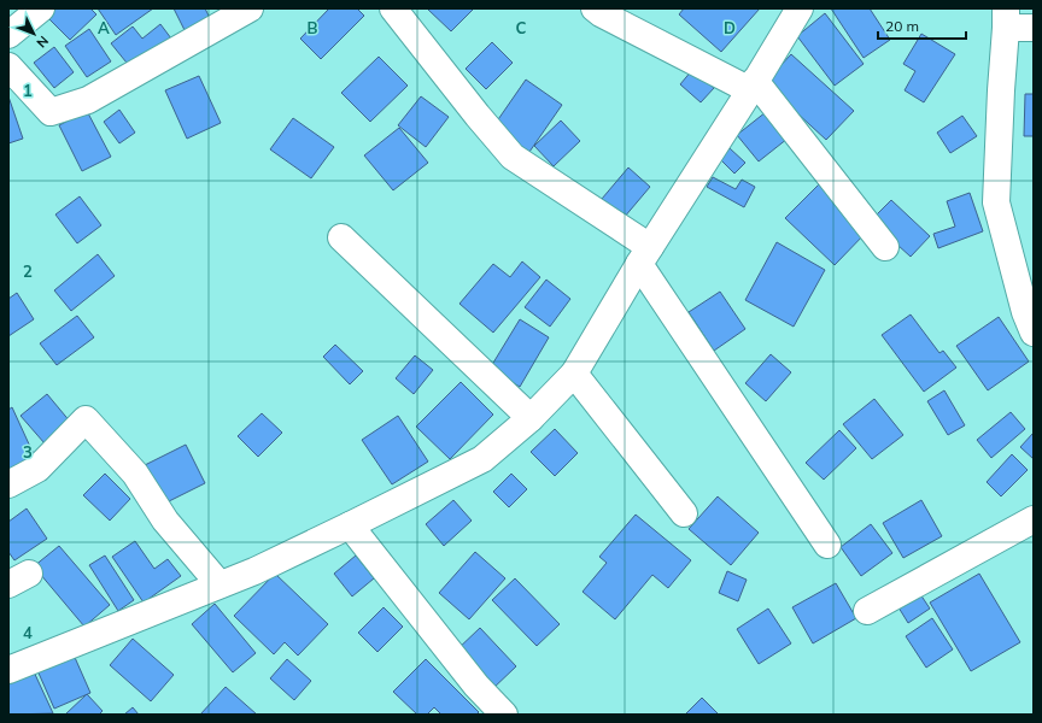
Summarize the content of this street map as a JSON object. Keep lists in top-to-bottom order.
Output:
{
  "scale_bar": "20 m",
  "north": "bottom right",
  "grid": {
    "columns": [
      "A",
      "B",
      "C",
      "D"
    ],
    "rows": [
      "1",
      "2",
      "3",
      "4"
    ]
  }
}
